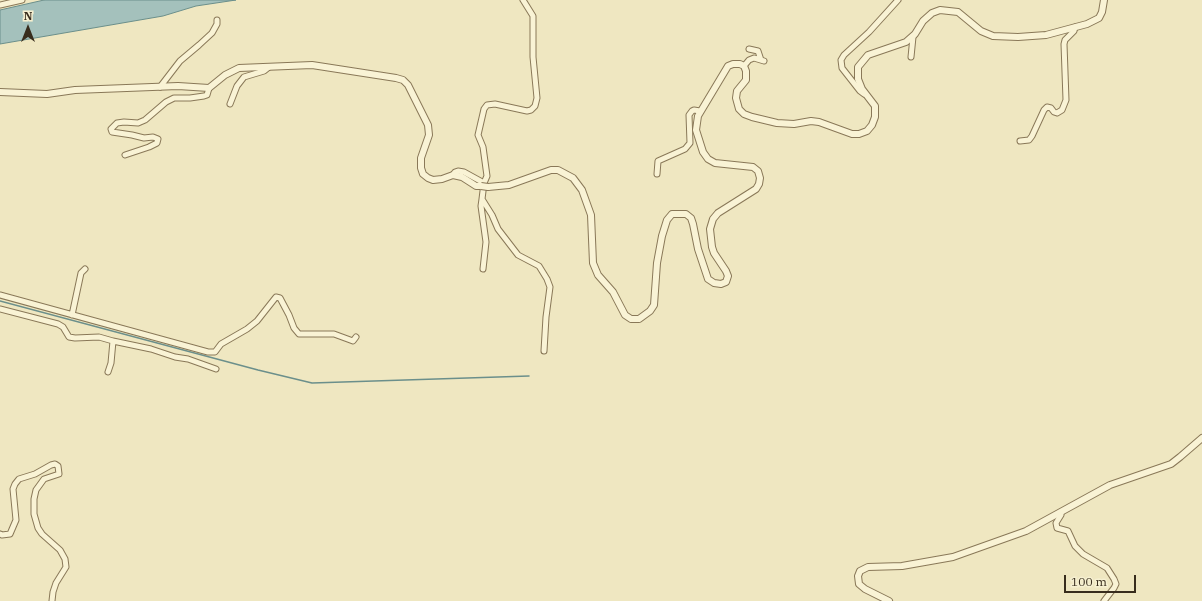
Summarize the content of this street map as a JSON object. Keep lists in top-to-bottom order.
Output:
{
  "scale_bar": "100 m",
  "north": "top"
}
